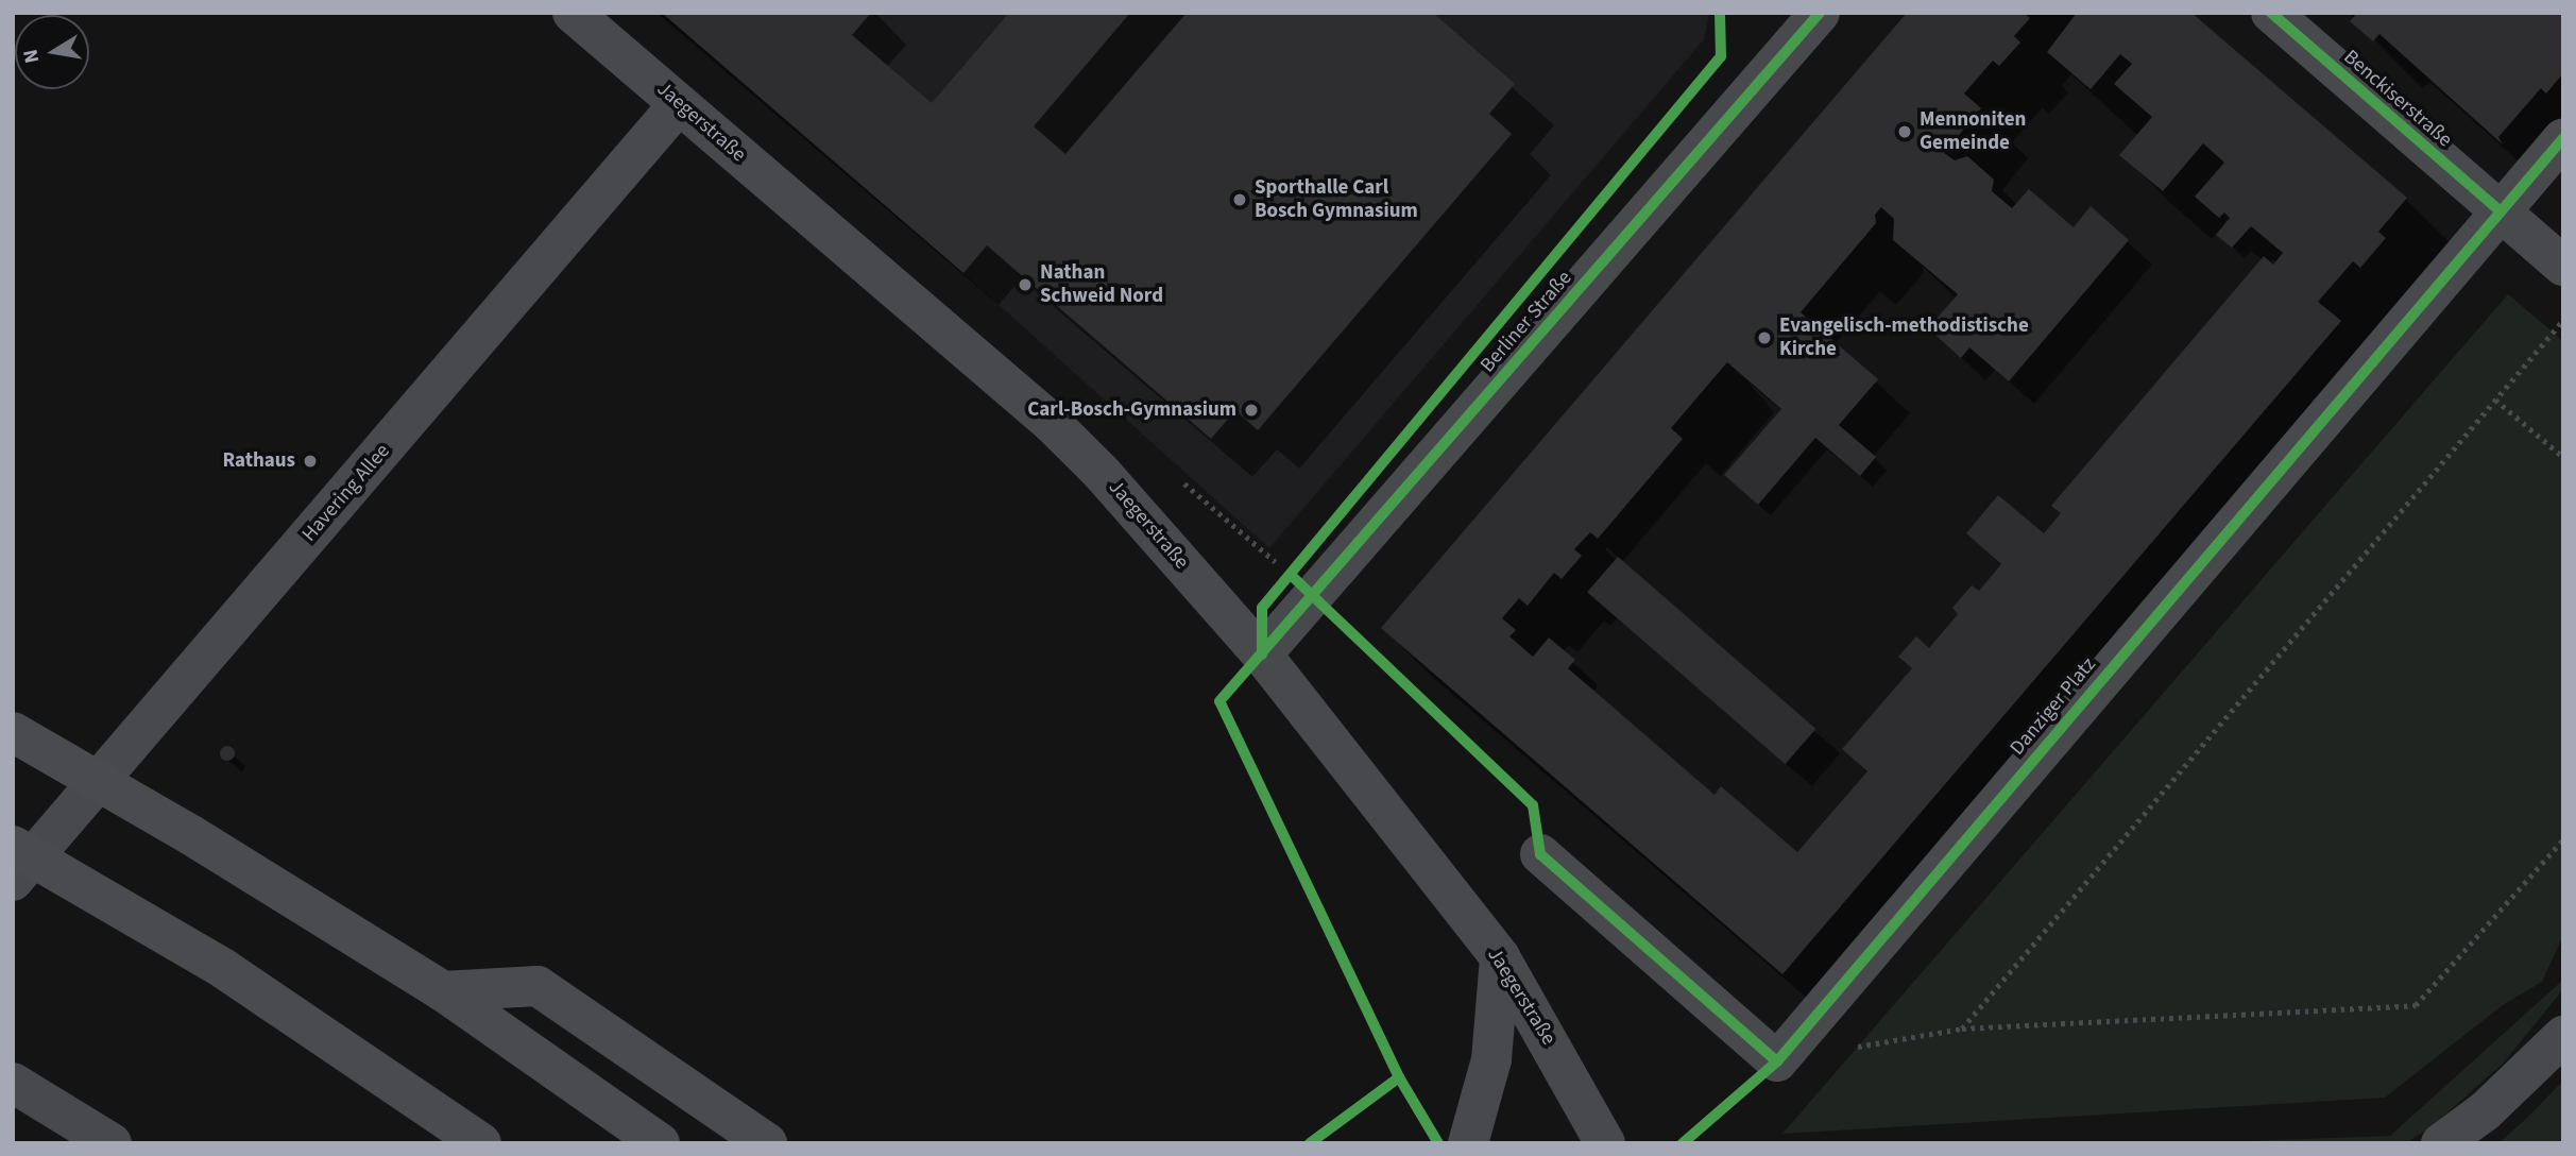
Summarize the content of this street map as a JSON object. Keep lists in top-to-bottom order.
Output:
{
  "streets": {
    "street": [
      "Benckiserstraße",
      "Jaegerstraße",
      "Berliner Straße",
      "Havering Allee",
      "Danziger Platz"
    ]
  },
  "crossings": [
    ["Benckiserstraße", "Danziger Platz"],
    ["Jaegerstraße", "Berliner Straße"],
    ["Jaegerstraße", "Havering Allee"]
  ],
  "places": [
    "Mennoniten Gemeinde",
    "Sporthalle Carl Bosch Gymnasium",
    "Nathan Schweid Nord",
    "Evangelisch-methodistische Kirche",
    "Carl-Bosch-Gymnasium",
    "Rathaus"
  ],
  "north": "left"
}
